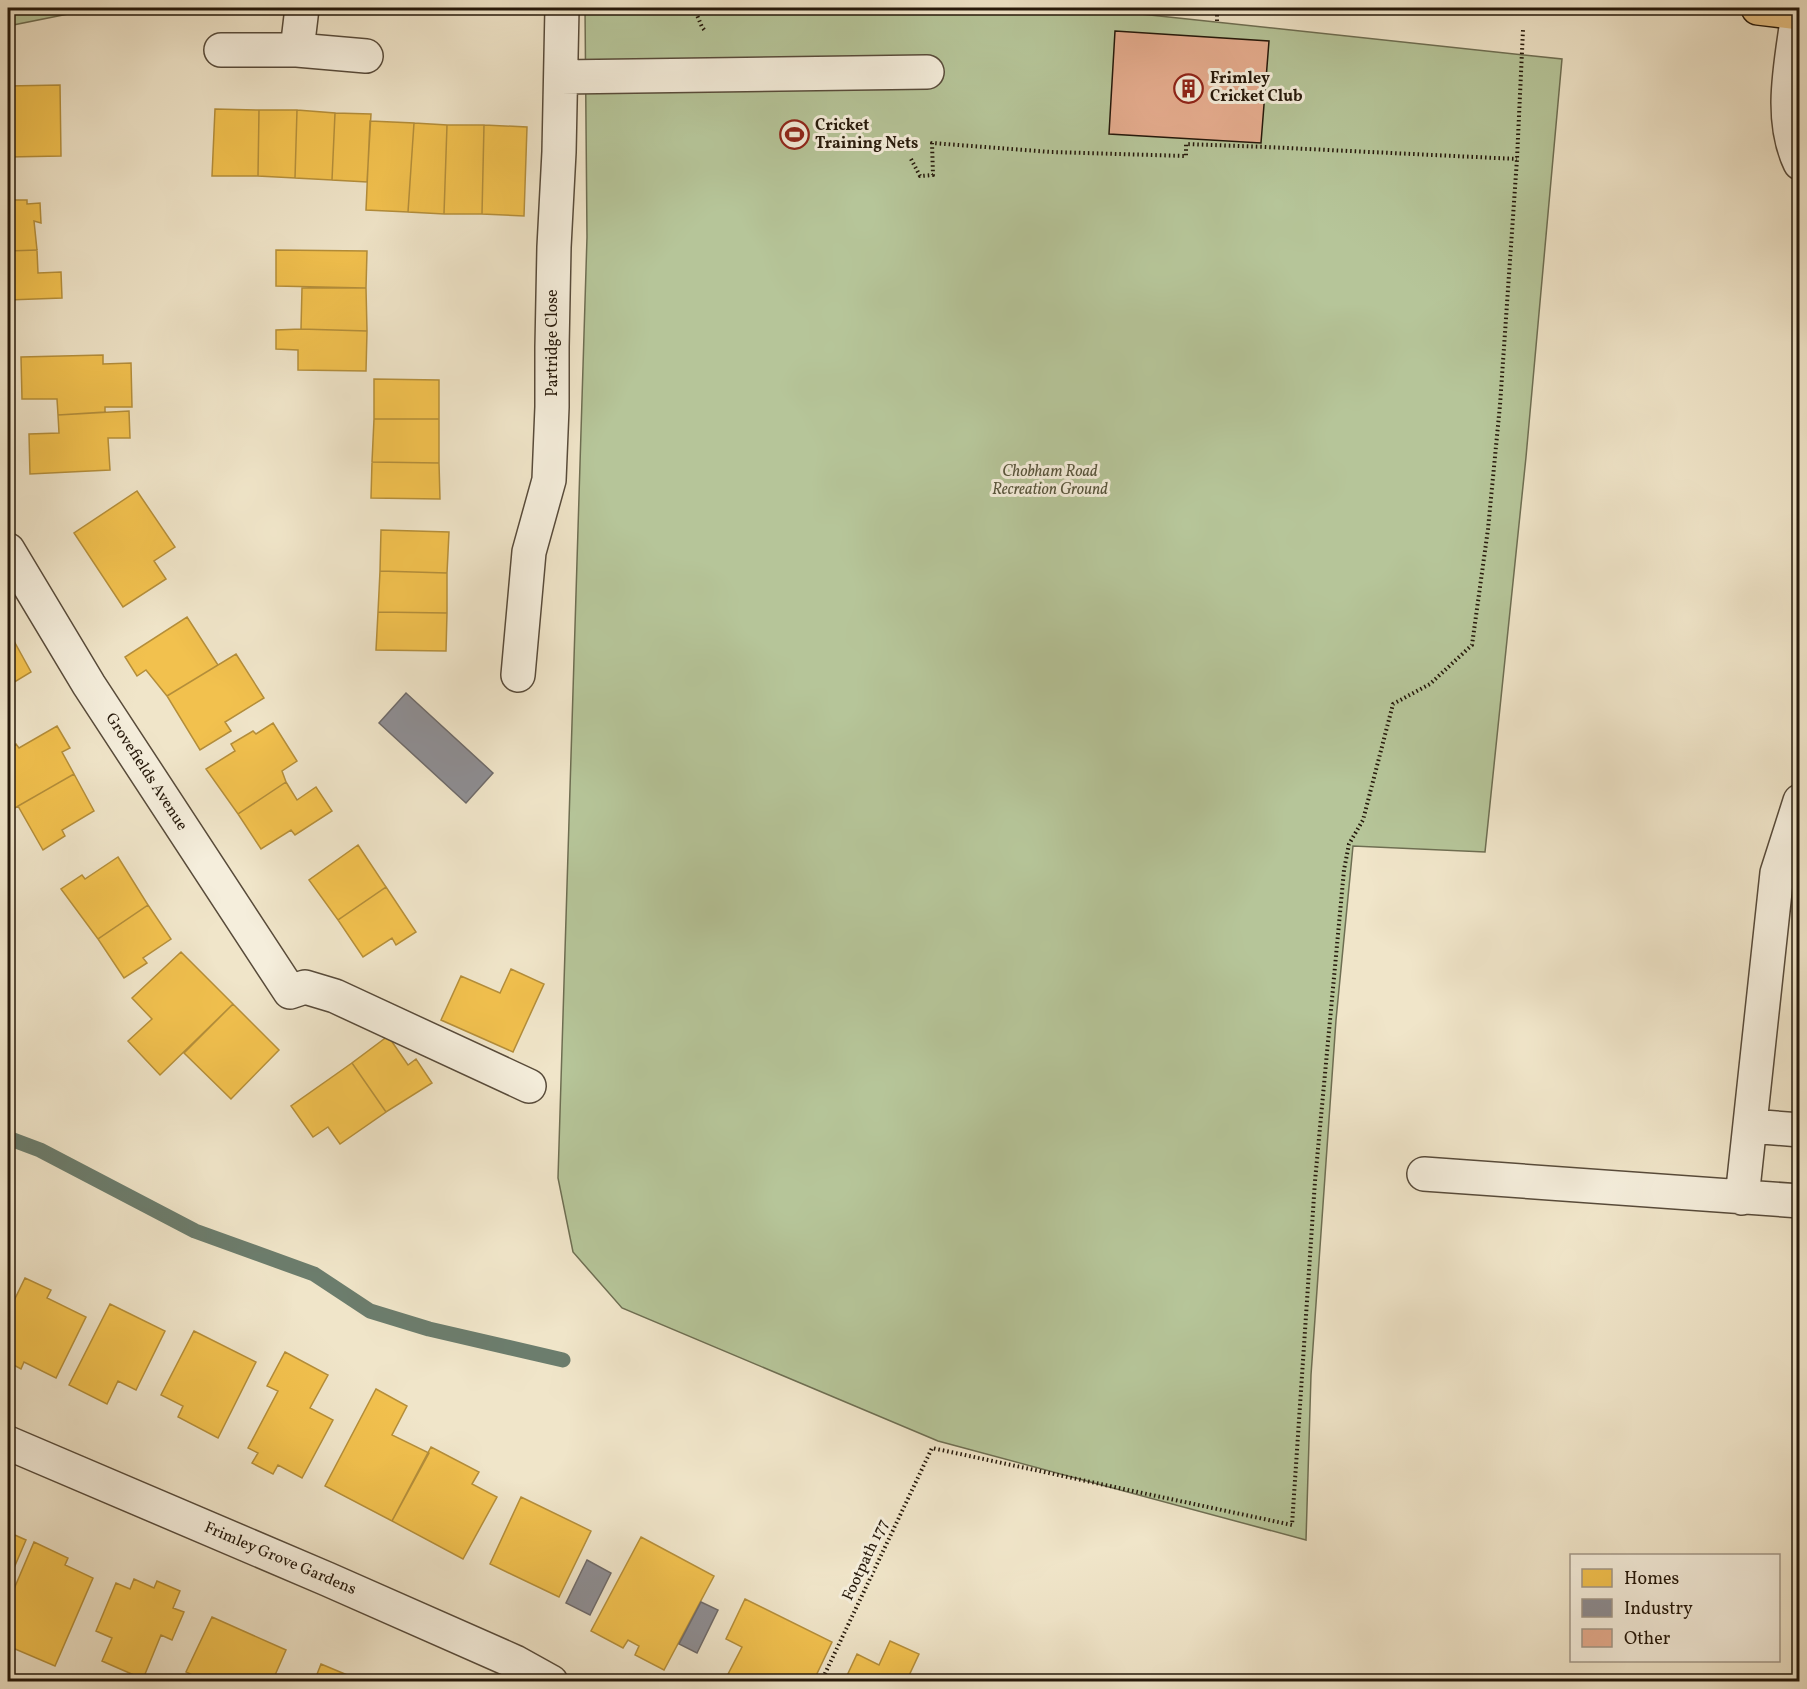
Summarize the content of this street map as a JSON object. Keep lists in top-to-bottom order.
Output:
{
  "streets": {
    "street": ["Partridge Close", "Grovefields Avenue", "Frimley Grove Gardens"],
    "path": ["Footpath 177"]
  },
  "parks": ["Chobham Road Recreation Ground"],
  "places": {
    "building": ["Frimley Cricket Club"],
    "sports": ["Cricket Training Nets"]
  },
  "legend": ["Homes", "Industry", "Other"]
}
